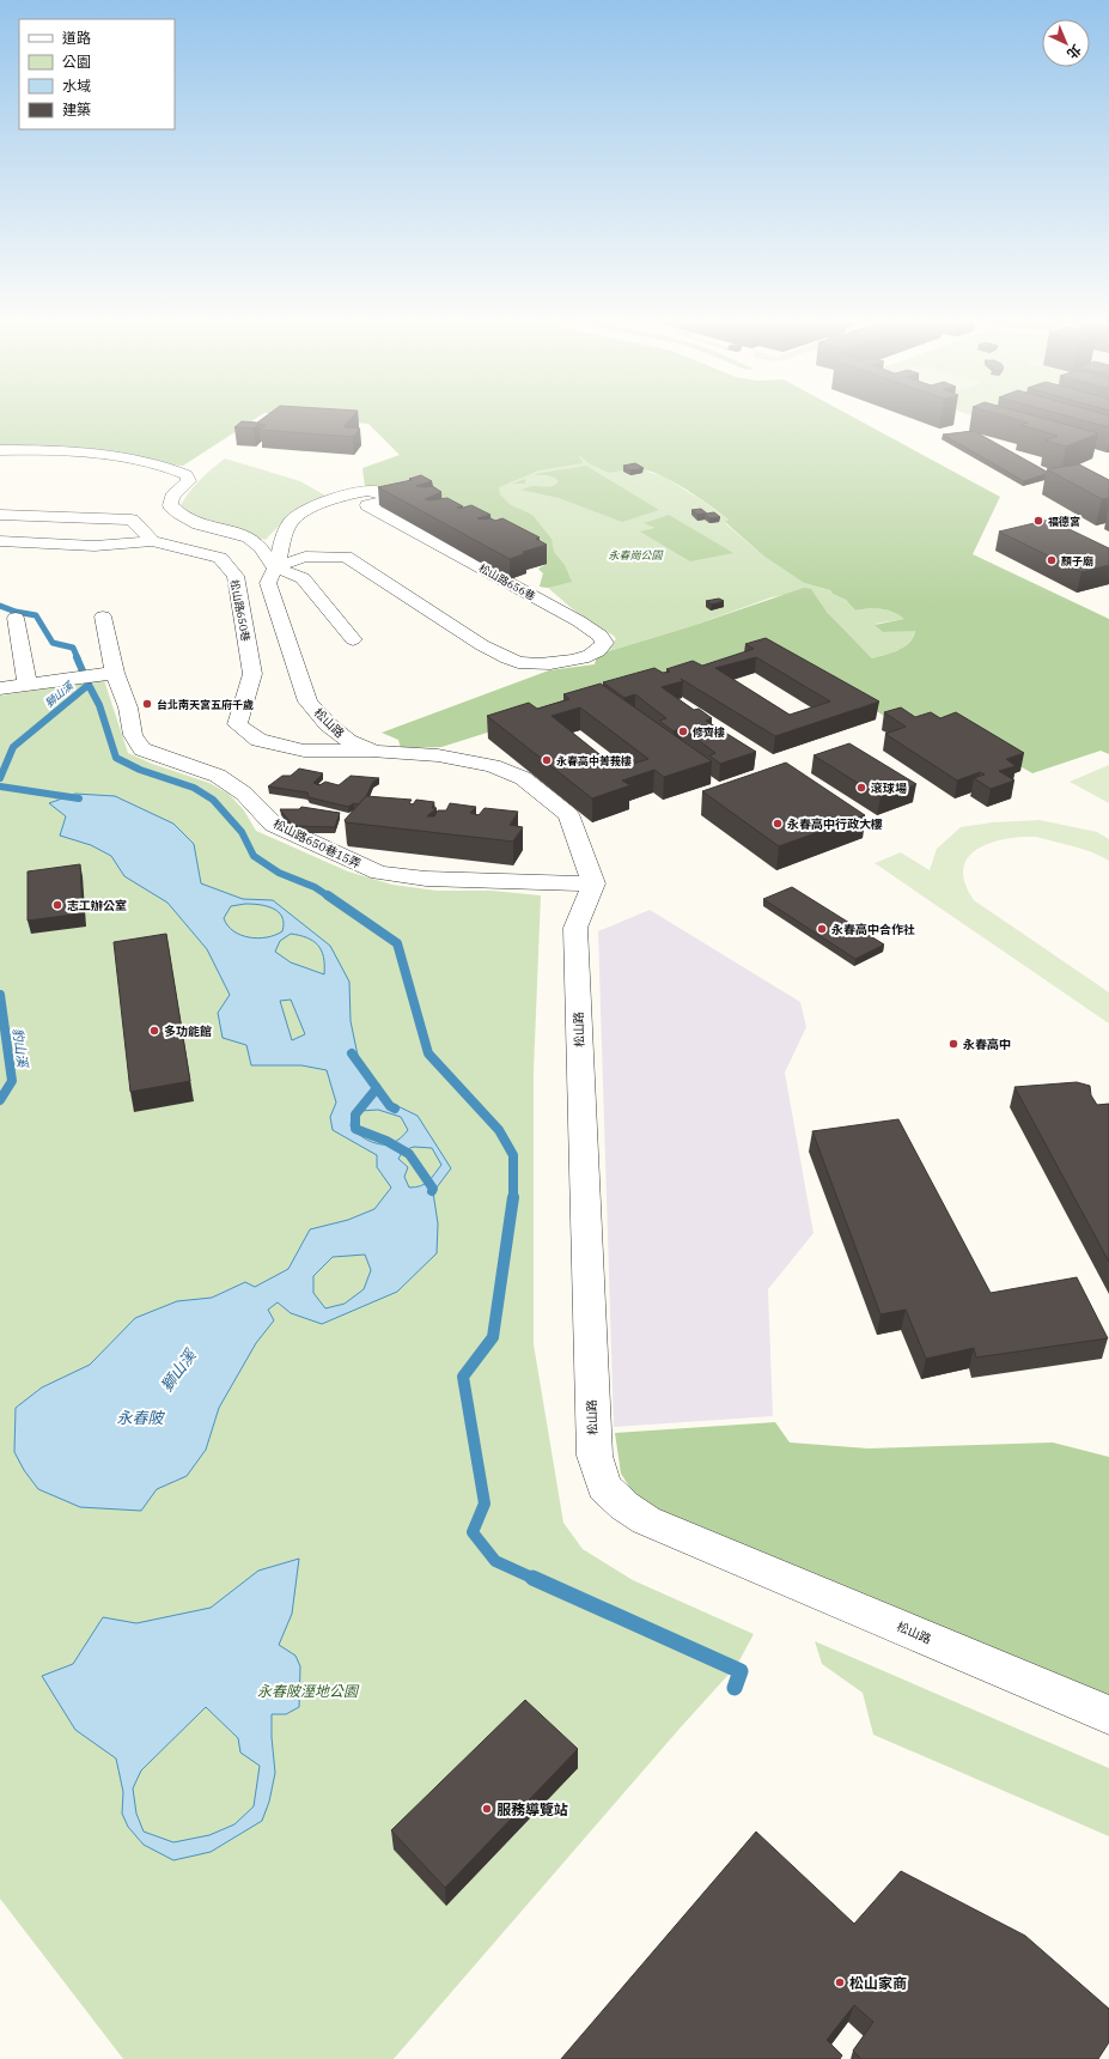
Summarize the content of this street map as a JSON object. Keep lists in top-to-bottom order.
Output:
{
  "streets": {
    "street": [
      "松山路656巷",
      "松山路650巷",
      "松山路",
      "松山路650巷15弄"
    ]
  },
  "crossings": [
    ["松山路656巷", "松山路"],
    ["松山路650巷", "松山路"],
    ["松山路", "松山路650巷15弄"]
  ],
  "water": ["獅山溪", "豹山溪", "永春陂"],
  "parks": ["永春崗公園", "永春陂溼地公園"],
  "places": [
    "福德宮",
    "顏子廟",
    "台北南天宮五府千歲",
    "修齊樓",
    "永春高中菁莪樓",
    "滾球場",
    "永春高中行政大樓",
    "志工辦公室",
    "永春高中合作社",
    "多功能館",
    "永春高中",
    "服務導覽站",
    "松山家商"
  ],
  "legend": [
    "道路",
    "公園",
    "水域",
    "建築"
  ],
  "north": "bottom right"
}
